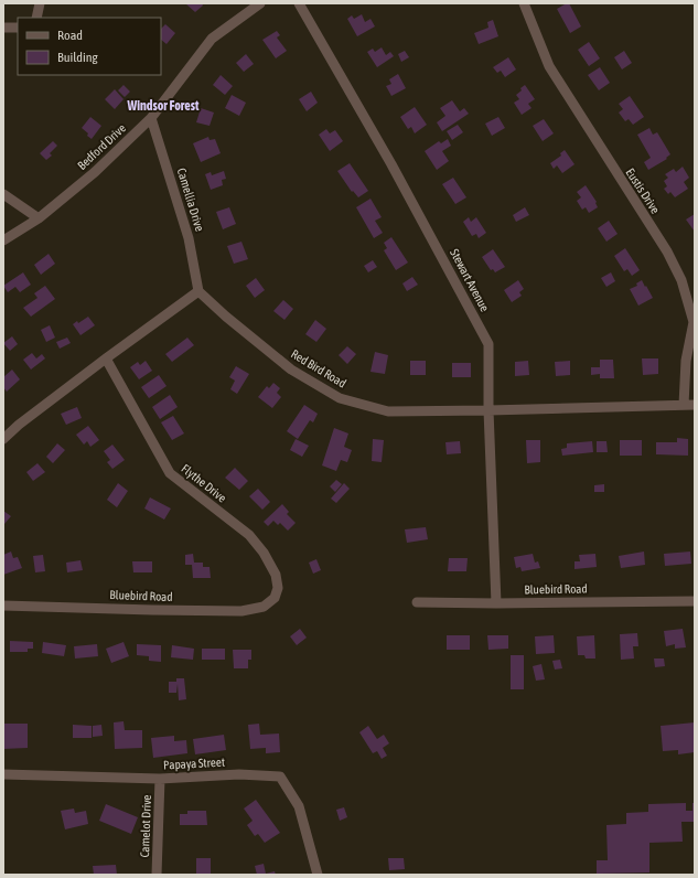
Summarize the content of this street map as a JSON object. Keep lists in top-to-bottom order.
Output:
{
  "streets": {
    "street": [
      "Bedford Drive",
      "Eustis Drive",
      "Camellia Drive",
      "Stewart Avenue",
      "Red Bird Road",
      "Flythe Drive",
      "Bluebird Road",
      "Papaya Street",
      "Camelot Drive"
    ]
  },
  "crossings": [
    ["Bedford Drive", "Camellia Drive"],
    ["Eustis Drive", "Red Bird Road"],
    ["Camellia Drive", "Red Bird Road"],
    ["Stewart Avenue", "Red Bird Road"],
    ["Stewart Avenue", "Bluebird Road"],
    ["Flythe Drive", "Bluebird Road"],
    ["Papaya Street", "Camelot Drive"]
  ],
  "districts": ["Windsor Forest"],
  "legend": ["Road", "Building"]
}
